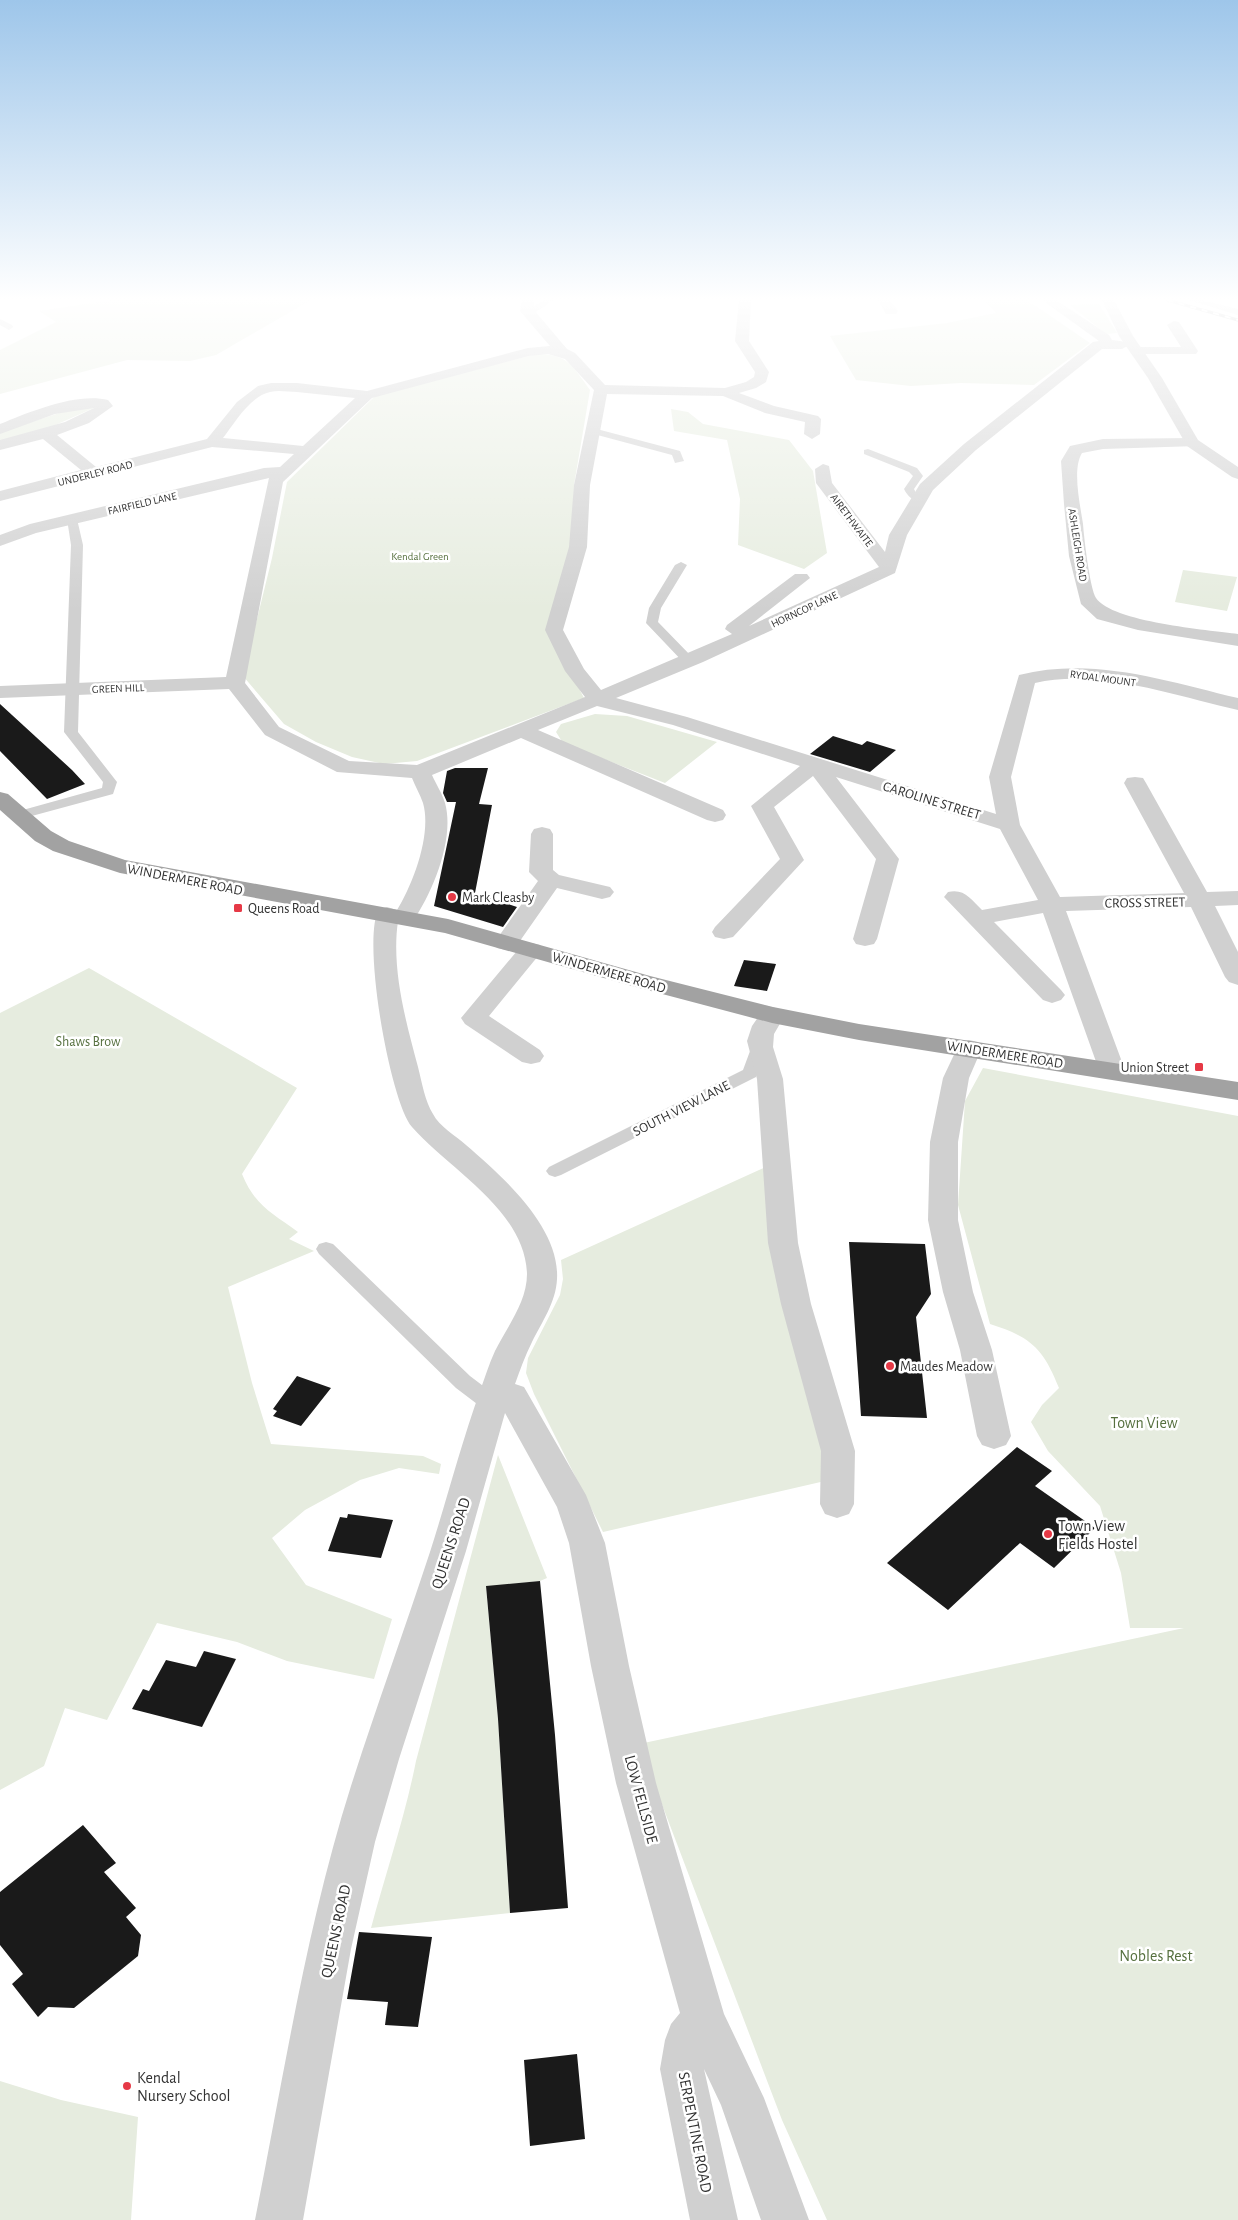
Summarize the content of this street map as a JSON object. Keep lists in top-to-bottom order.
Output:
{
  "streets": {
    "highway": ["WINDERMERE ROAD"],
    "street": [
      "UNDERLEY ROAD",
      "FAIRFIELD LANE",
      "AIRETHWAITE",
      "ASHLEIGH ROAD",
      "HORNCOP LANE",
      "RYDAL MOUNT",
      "GREEN HILL",
      "CAROLINE STREET",
      "CROSS STREET",
      "SOUTH VIEW LANE",
      "QUEENS ROAD",
      "LOW FELLSIDE",
      "SERPENTINE ROAD"
    ]
  },
  "crossings": [
    ["AIRETHWAITE", "HORNCOP LANE"],
    ["HORNCOP LANE", "CAROLINE STREET"],
    ["RYDAL MOUNT", "CAROLINE STREET"],
    ["WINDERMERE ROAD", "SOUTH VIEW LANE"],
    ["WINDERMERE ROAD", "QUEENS ROAD"],
    ["QUEENS ROAD", "LOW FELLSIDE"],
    ["LOW FELLSIDE", "SERPENTINE ROAD"]
  ],
  "parks": [
    "Kendal Green",
    "Shaws Brow",
    "Town View",
    "Nobles Rest"
  ],
  "places": {
    "other": [
      "Mark Cleasby",
      "Maudes Meadow",
      "Town View Fields Hostel",
      "Kendal Nursery School"
    ],
    "transit": ["Queens Road", "Union Street"]
  }
}
